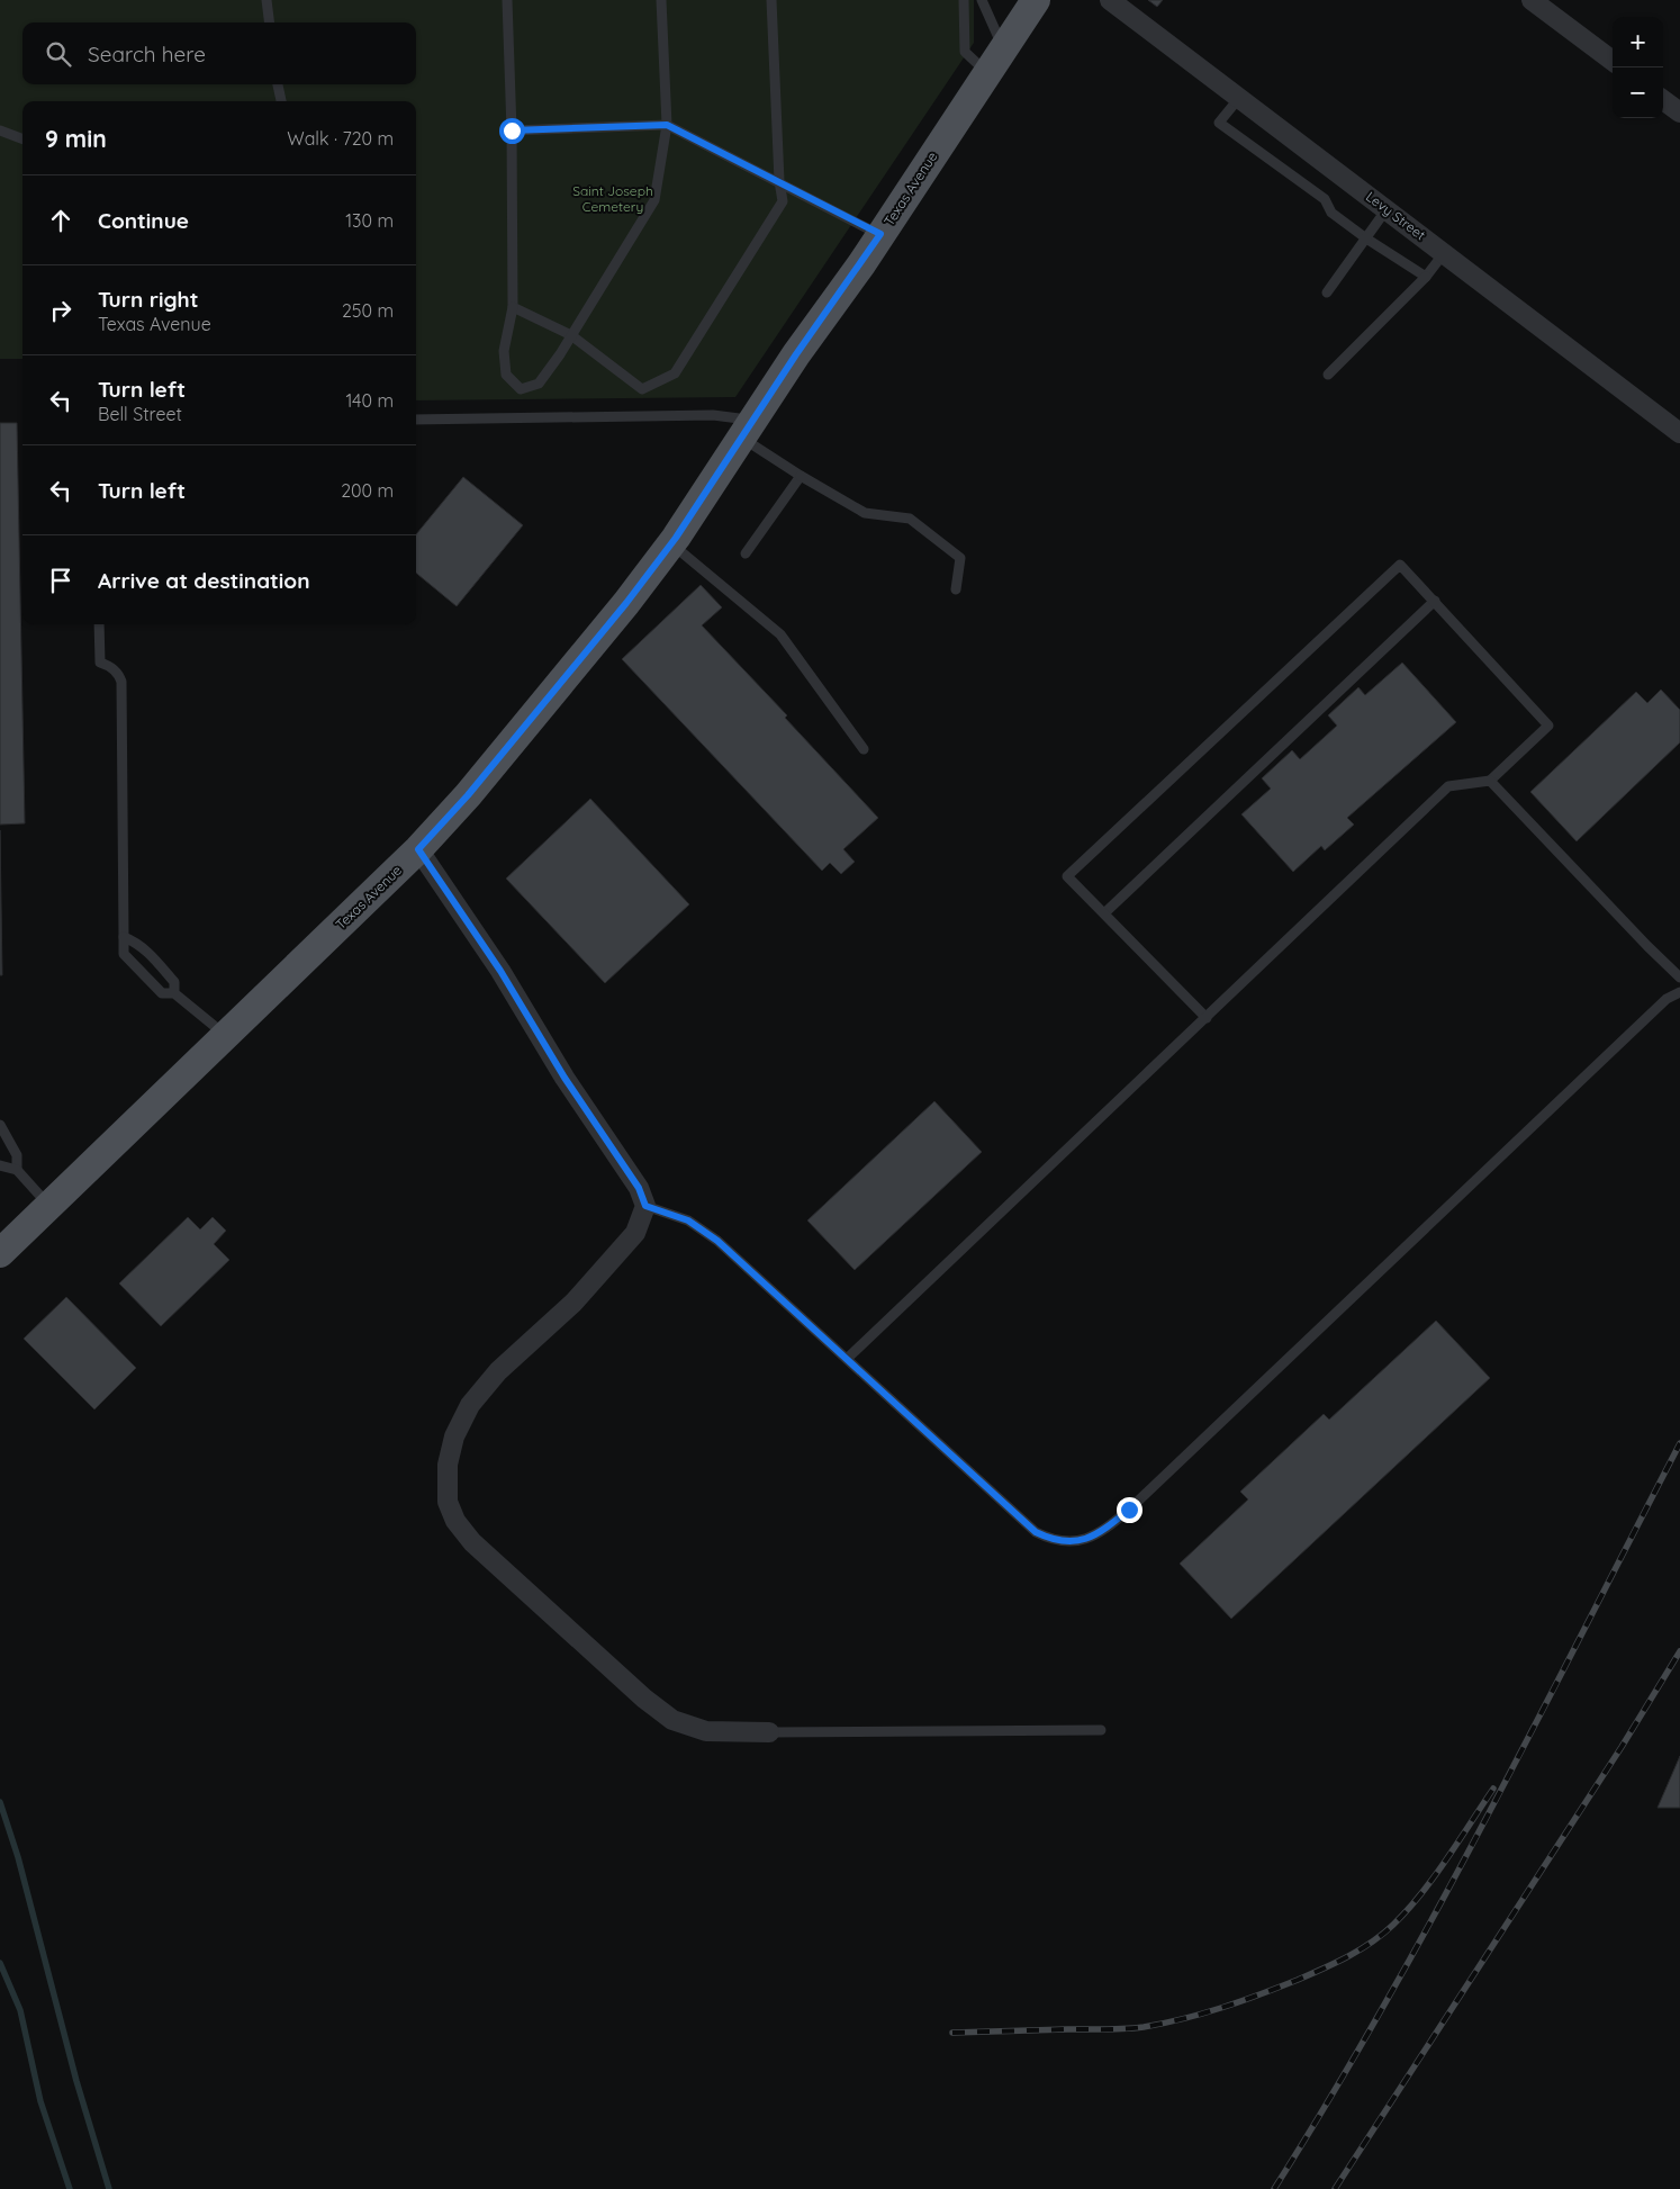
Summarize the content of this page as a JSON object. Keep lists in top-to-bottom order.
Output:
{
  "streets": {
    "main road": ["Texas Avenue"],
    "street": ["Levy Street"]
  },
  "parks": ["Saint Joseph Cemetery"],
  "page": {
    "map_buttons": ["+", "−"],
    "search": "Search here",
    "heading": ["9 min", "Walk · 720 m"],
    "list": [
      ["Continue", "130 m"],
      ["Turn right", "Texas Avenue", "250 m"],
      ["Turn left", "Bell Street", "140 m"],
      ["Turn left", "200 m"],
      "Arrive at destination"
    ]
  }
}
